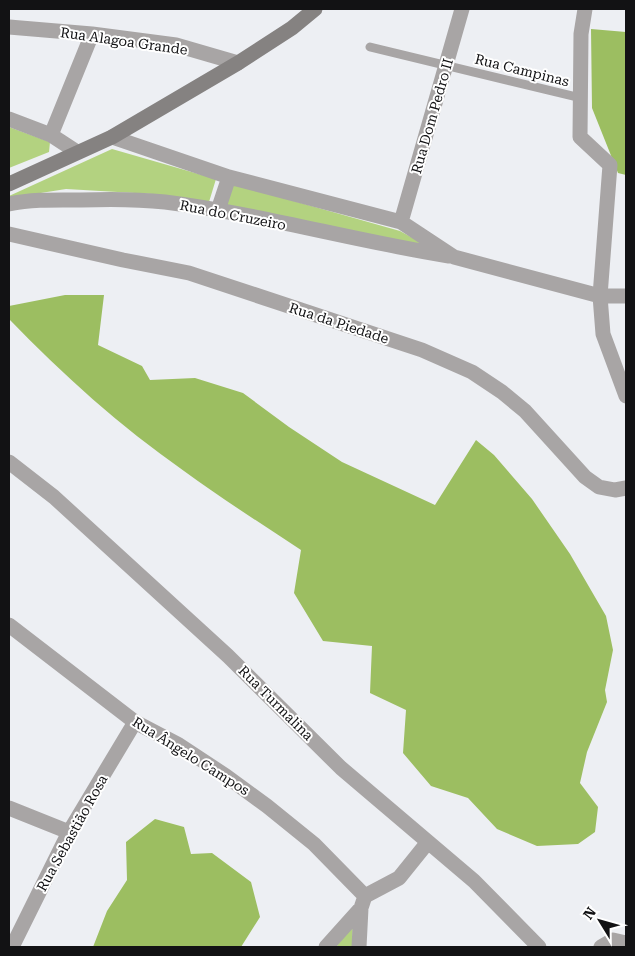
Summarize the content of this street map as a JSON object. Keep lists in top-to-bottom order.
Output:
{
  "streets": {
    "street": [
      "Rua Alagoa Grande",
      "Rua Dom Pedro II",
      "Rua do Cruzeiro",
      "Rua da Piedade",
      "Rua Turmalina",
      "Rua Ângelo Campos",
      "Rua Sebastião Rosa"
    ],
    "lane": ["Rua Campinas"]
  },
  "crossings": [
    ["Rua Campinas", "Rua Dom Pedro II"],
    ["Rua Dom Pedro II", "Rua do Cruzeiro"],
    ["Rua Ângelo Campos", "Rua Sebastião Rosa"]
  ],
  "north": "top left"
}
